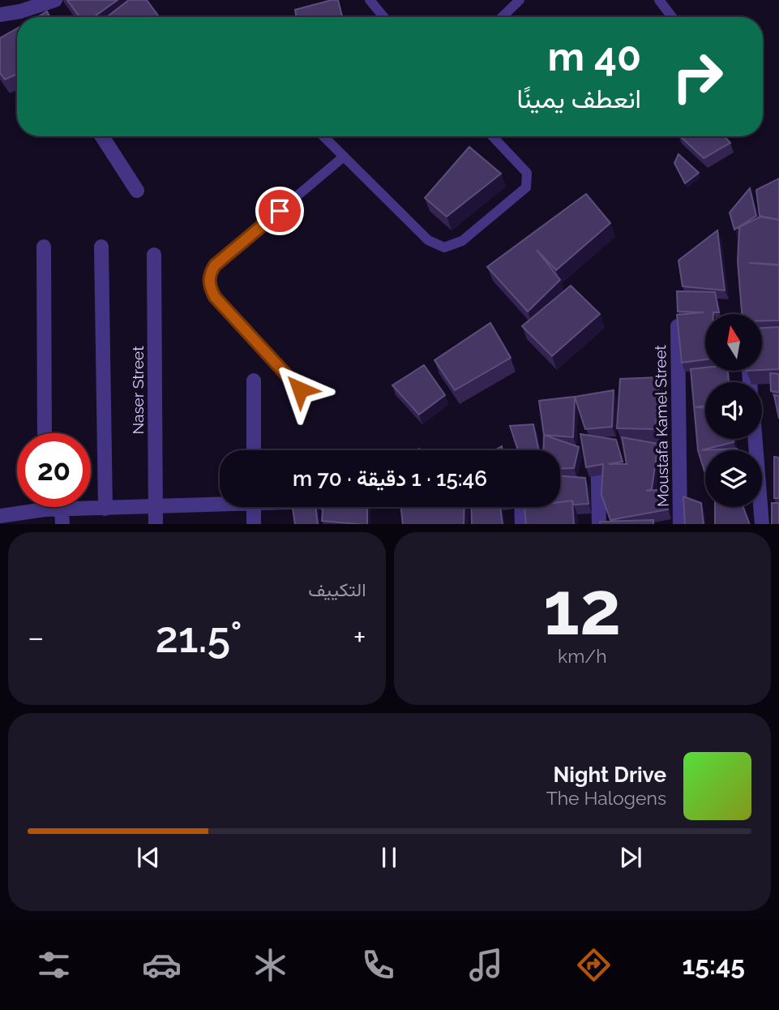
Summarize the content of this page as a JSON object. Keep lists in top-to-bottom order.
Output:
{
  "streets": {
    "street": ["Naser Street", "Moustafa Kamel Street"]
  },
  "north": "top",
  "page": {
    "turn": ["40 m", "انعطف يمينًا"],
    "limit": "20",
    "trip": "15:46 · 1 دقيقة · 70 m",
    "tile": [
      ["12", "km/h"],
      "التكييف"
    ],
    "heat": ["−", "21.5°", "+"],
    "song": ["Night Drive", "The Halogens"],
    "tabs": "15:45"
  }
}
